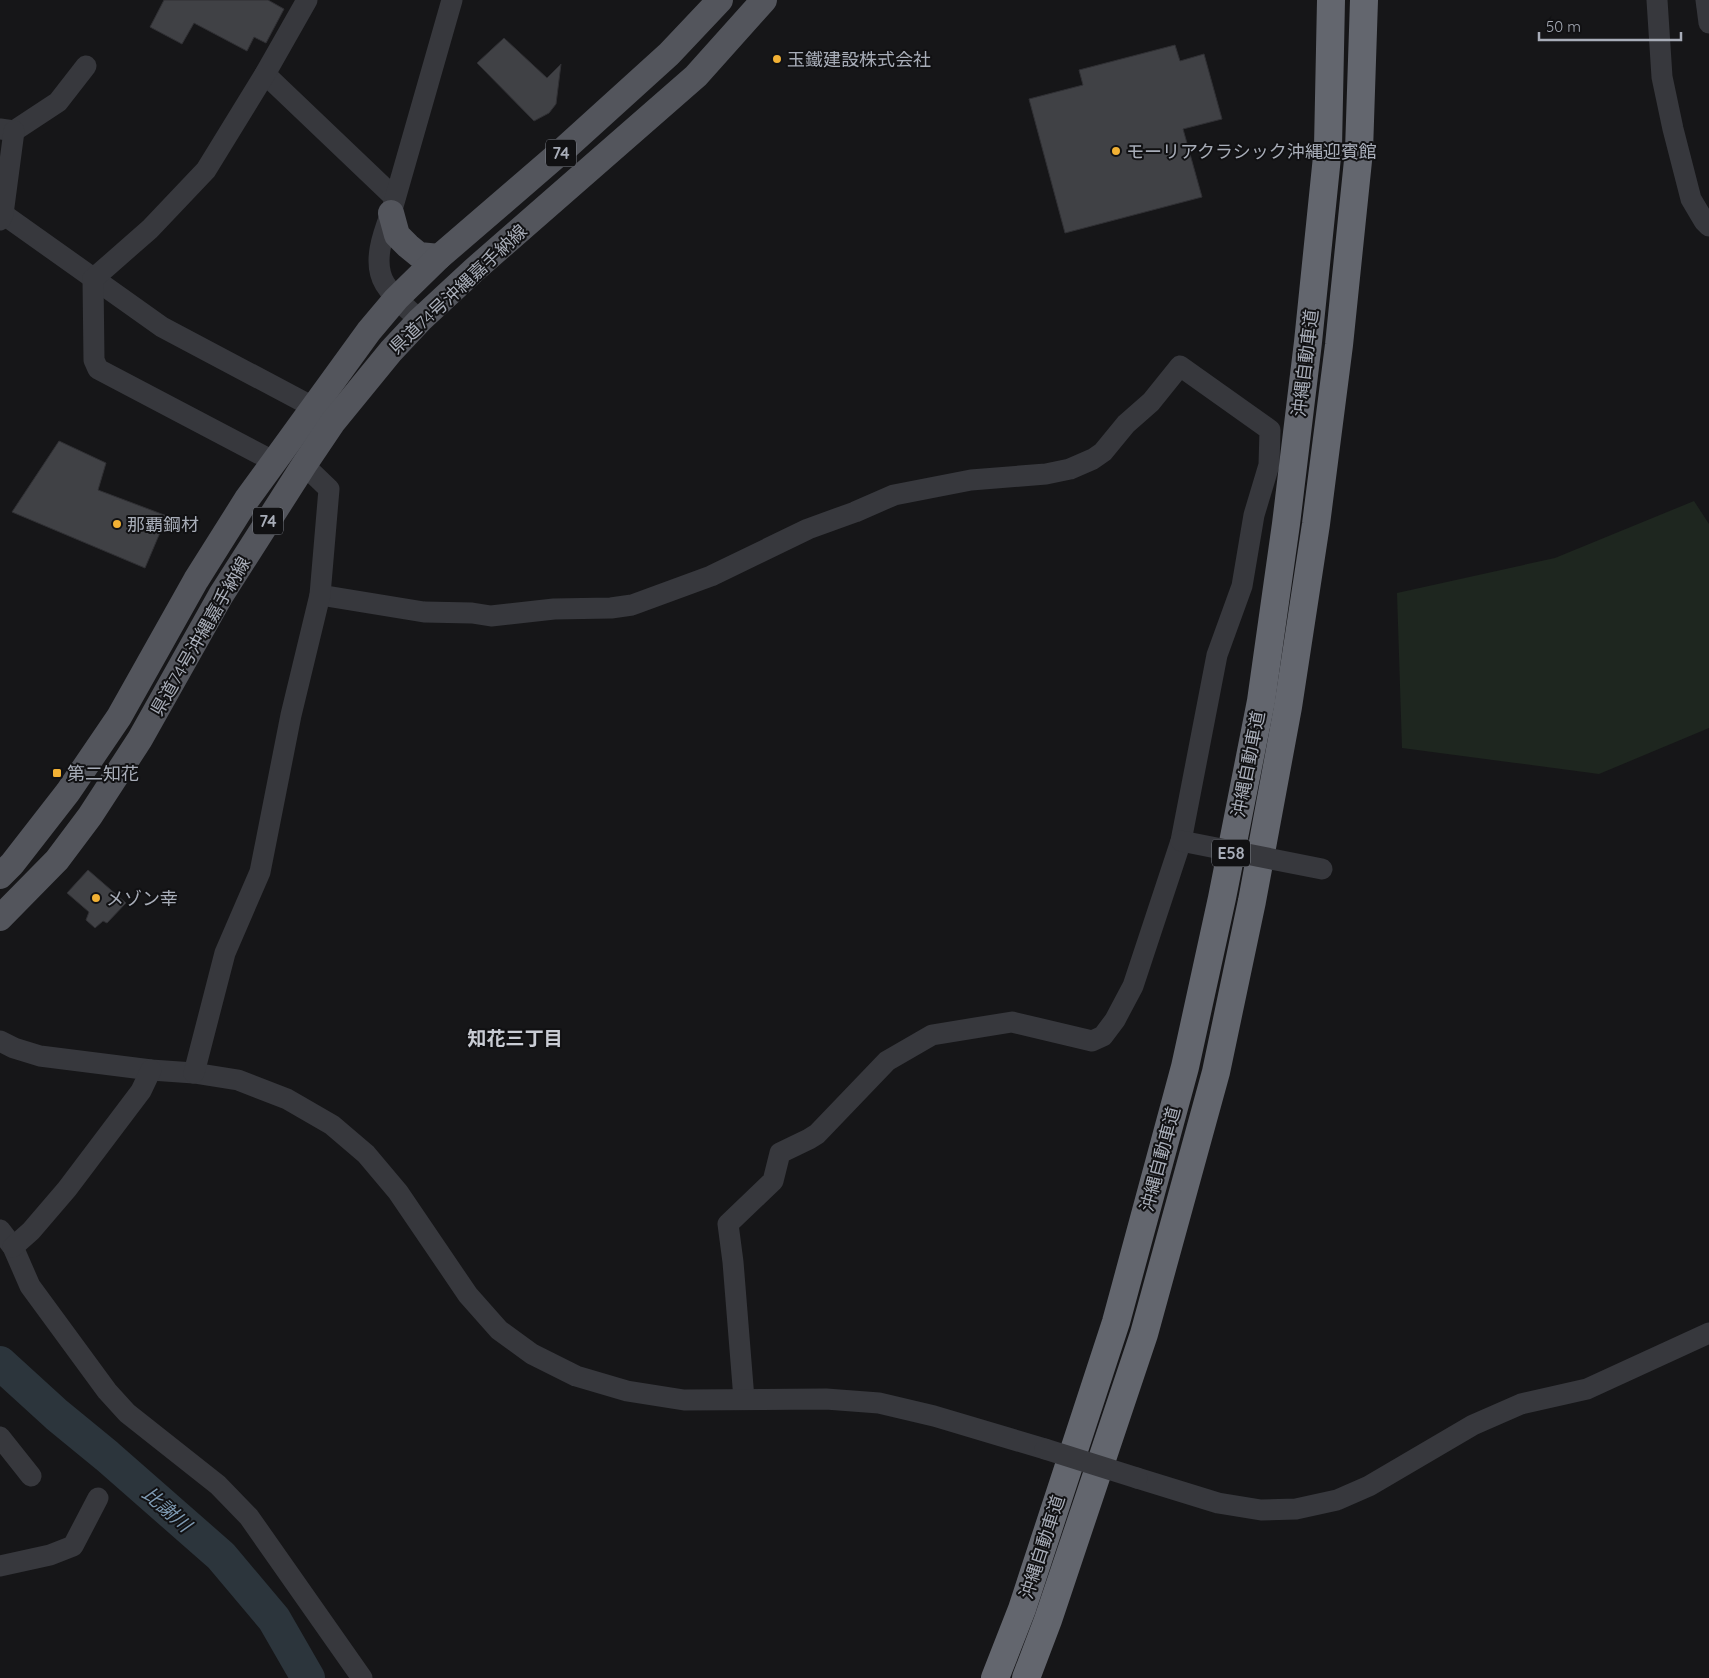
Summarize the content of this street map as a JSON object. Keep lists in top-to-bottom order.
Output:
{
  "streets": {
    "highway": ["沖縄自動車道", "E58"],
    "main road": ["74", "県道74号沖縄嘉手納線"]
  },
  "districts": ["知花三丁目"],
  "water": ["比謝川"],
  "places": {
    "other": [
      "玉鐵建設株式会社",
      "モーリアクラシック沖縄迎賓館",
      "那覇鋼材",
      "メゾン幸"
    ],
    "transit": ["第二知花"]
  },
  "scale_bar": "50 m"
}
